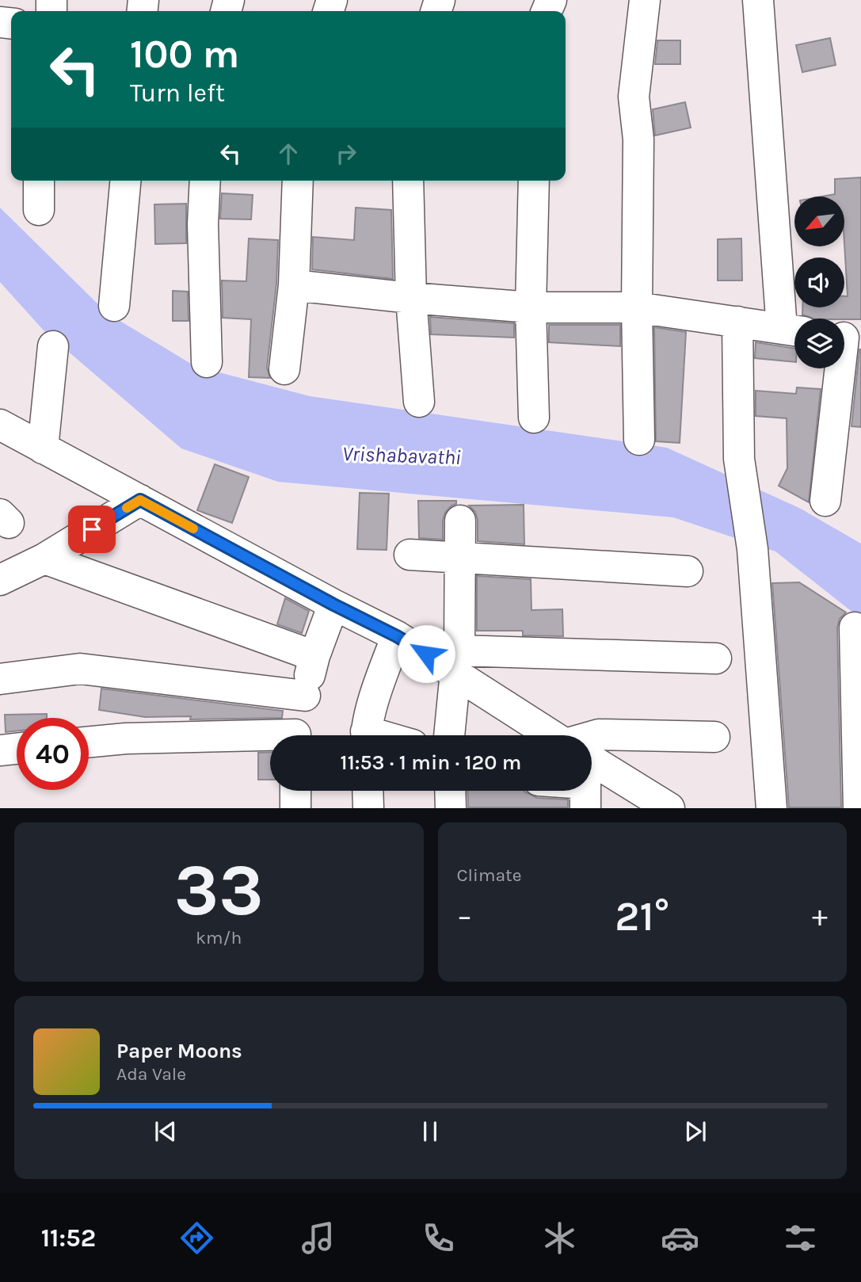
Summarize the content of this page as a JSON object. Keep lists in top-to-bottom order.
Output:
{
  "water": ["Vrishabavathi"],
  "north": "bottom left",
  "page": {
    "turn": ["100 m", "Turn left"],
    "limit": "40",
    "trip": "11:53 · 1 min · 120 m",
    "tile": [
      ["33", "km/h"],
      "Climate"
    ],
    "heat": ["−", "21°", "+"],
    "song": ["Paper Moons", "Ada Vale"],
    "tabs": "11:52"
  }
}
